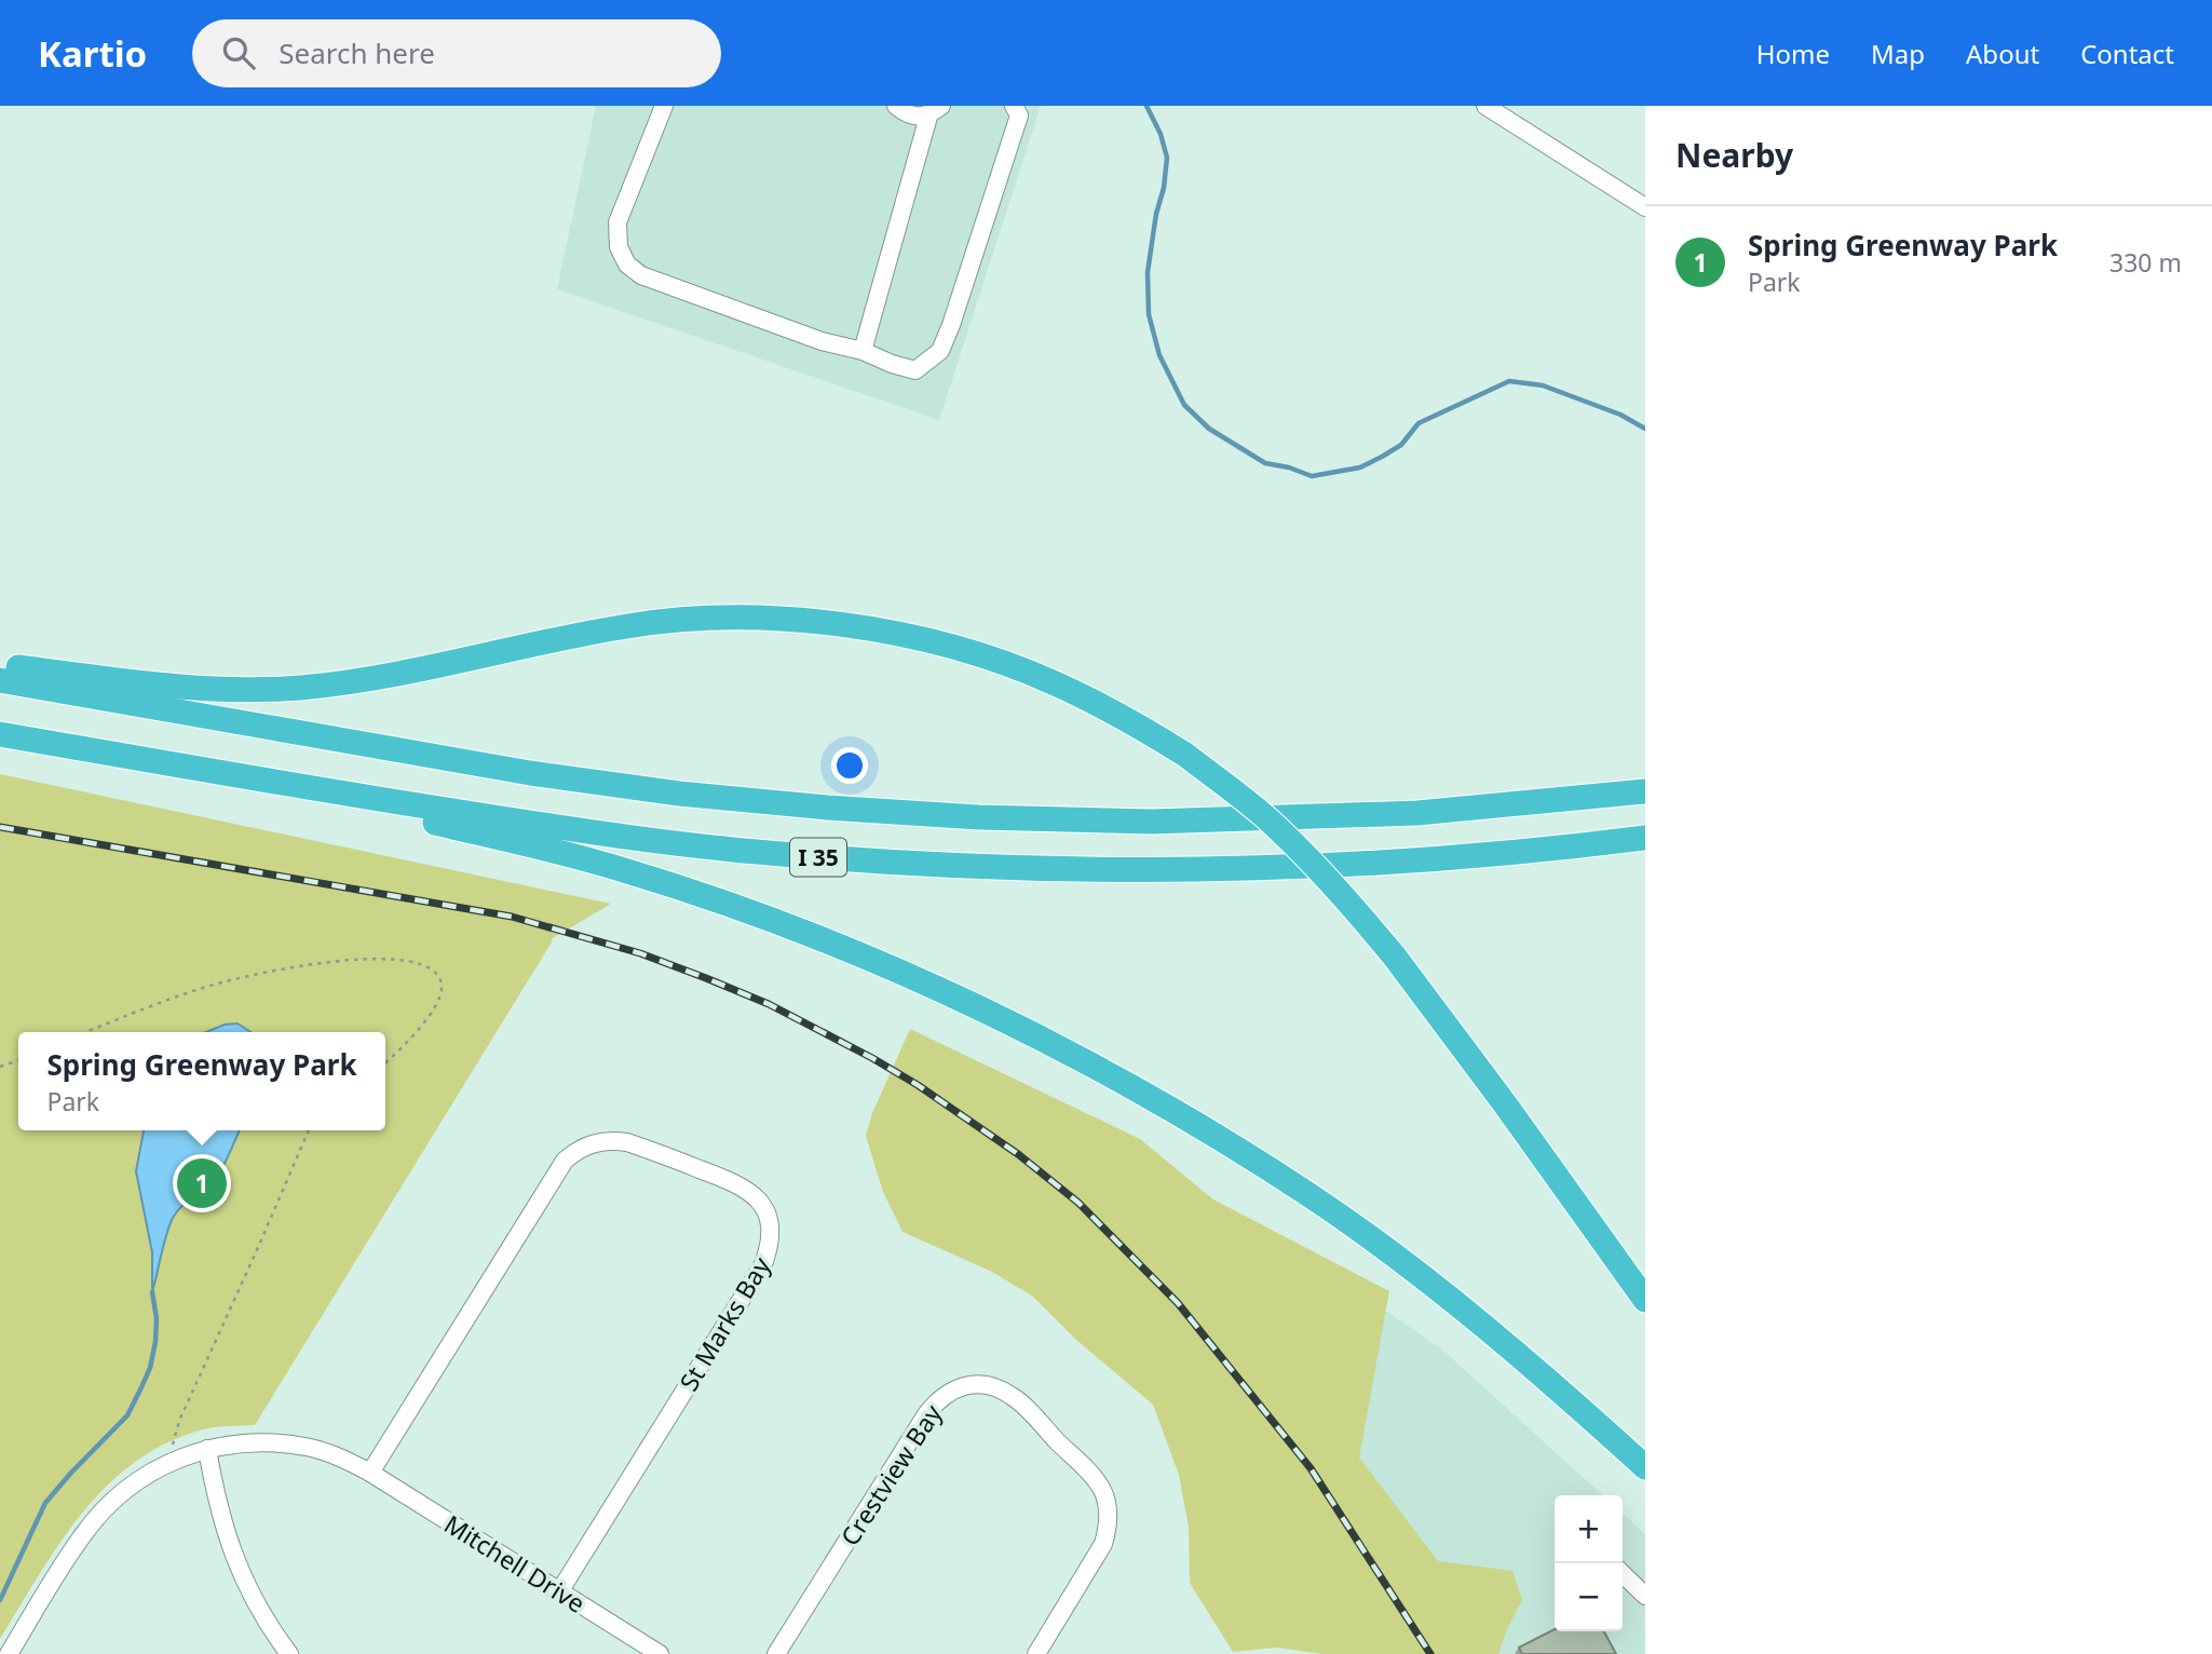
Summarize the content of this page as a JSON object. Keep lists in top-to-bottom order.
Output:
{
  "streets": {
    "highway": ["I 35"],
    "street": ["St Marks Bay", "Crestview Bay", "Mitchell Drive"]
  },
  "crossings": [
    ["St Marks Bay", "Mitchell Drive"]
  ],
  "page": {
    "header": "Kartio",
    "search": "Search here",
    "nav": [
      "Home",
      "Map",
      "About",
      "Contact"
    ],
    "heading": "Nearby",
    "list": [
      {
        "mark": "1",
        "name": "Spring Greenway Park",
        "note": "Park",
        "value": "330 m"
      }
    ],
    "popup": ["Spring Greenway Park", "Park"],
    "pins": "1",
    "map_buttons": ["+", "−"]
  }
}
